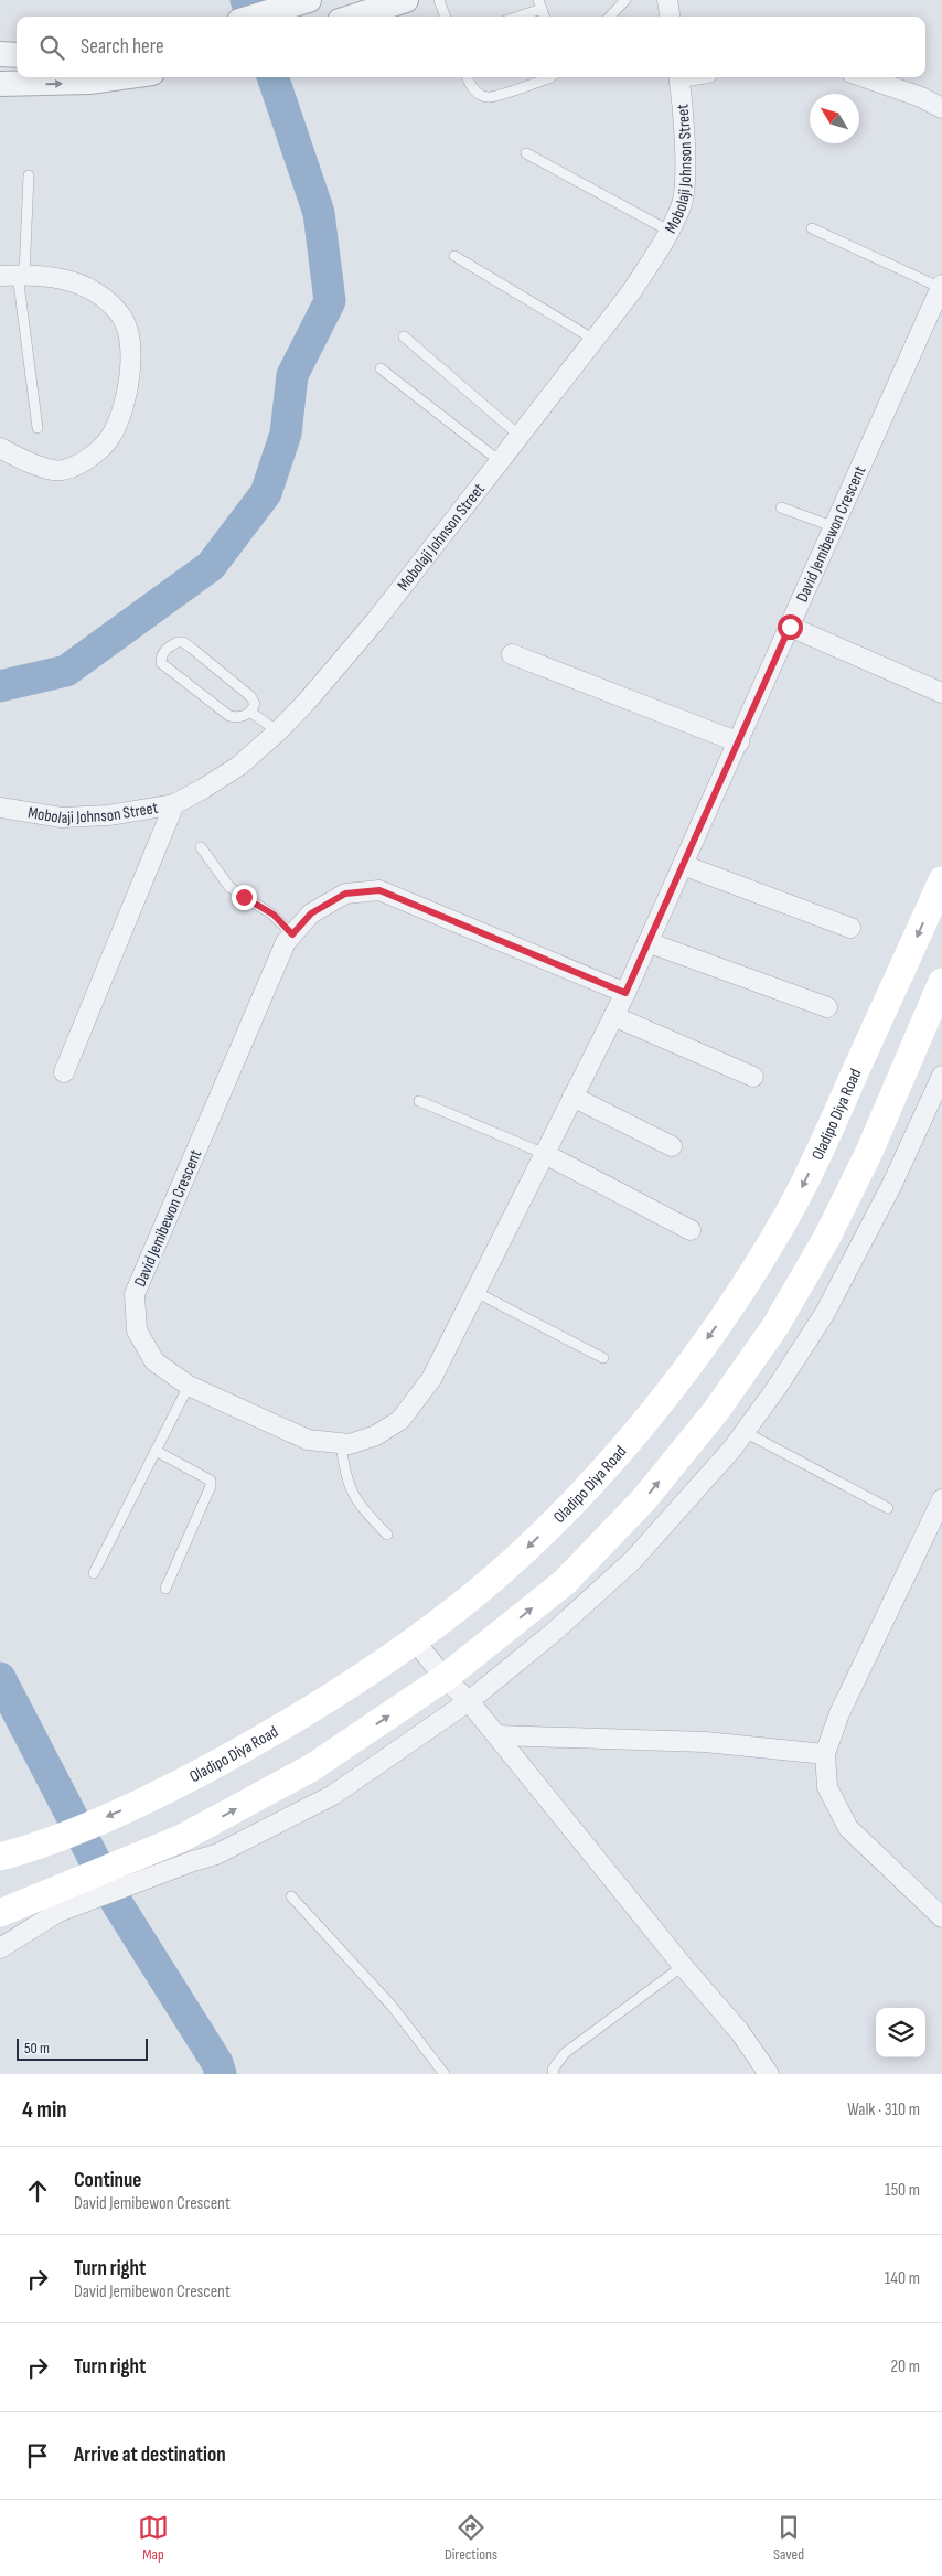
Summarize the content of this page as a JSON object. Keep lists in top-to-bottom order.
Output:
{
  "streets": {
    "main road": ["Oladipo Diya Road"],
    "street": ["Mobolaji Johnson Street", "David Jemibewon Crescent"]
  },
  "scale_bar": "50 m",
  "north": "top left",
  "page": {
    "search": "Search here",
    "scale": "50 m",
    "heading": ["4 min", "Walk · 310 m"],
    "list": [
      ["Continue", "David Jemibewon Crescent", "150 m"],
      ["Turn right", "David Jemibewon Crescent", "140 m"],
      ["Turn right", "20 m"],
      "Arrive at destination"
    ],
    "nav": ["Map", "Directions", "Saved"]
  }
}
